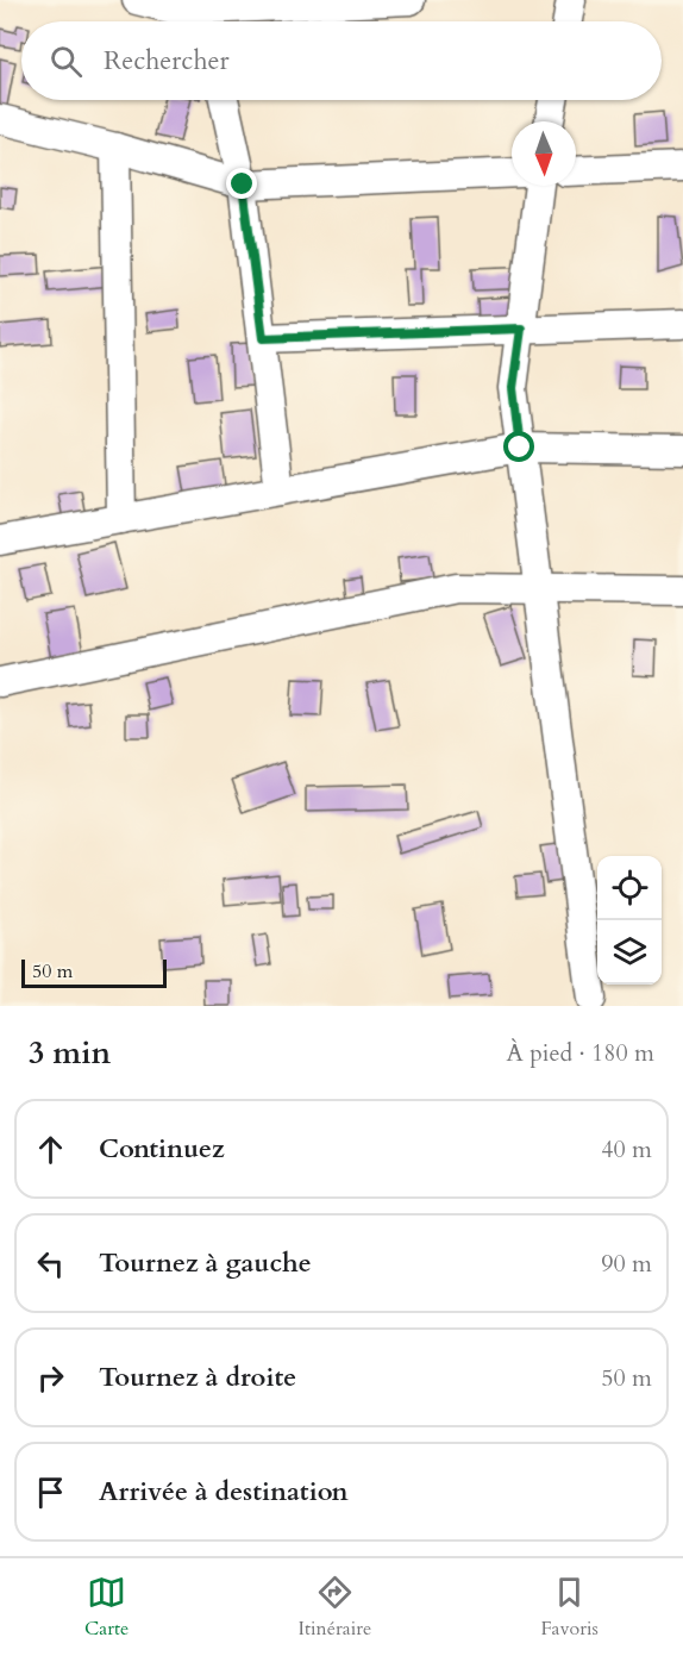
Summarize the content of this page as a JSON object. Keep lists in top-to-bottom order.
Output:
{
  "scale_bar": "50 m",
  "north": "bottom",
  "page": {
    "search": "Rechercher",
    "scale": "50 m",
    "heading": ["3 min", "À pied · 180 m"],
    "list": [
      ["Continuez", "40 m"],
      ["Tournez à gauche", "90 m"],
      ["Tournez à droite", "50 m"],
      "Arrivée à destination"
    ],
    "nav": ["Carte", "Itinéraire", "Favoris"]
  }
}
